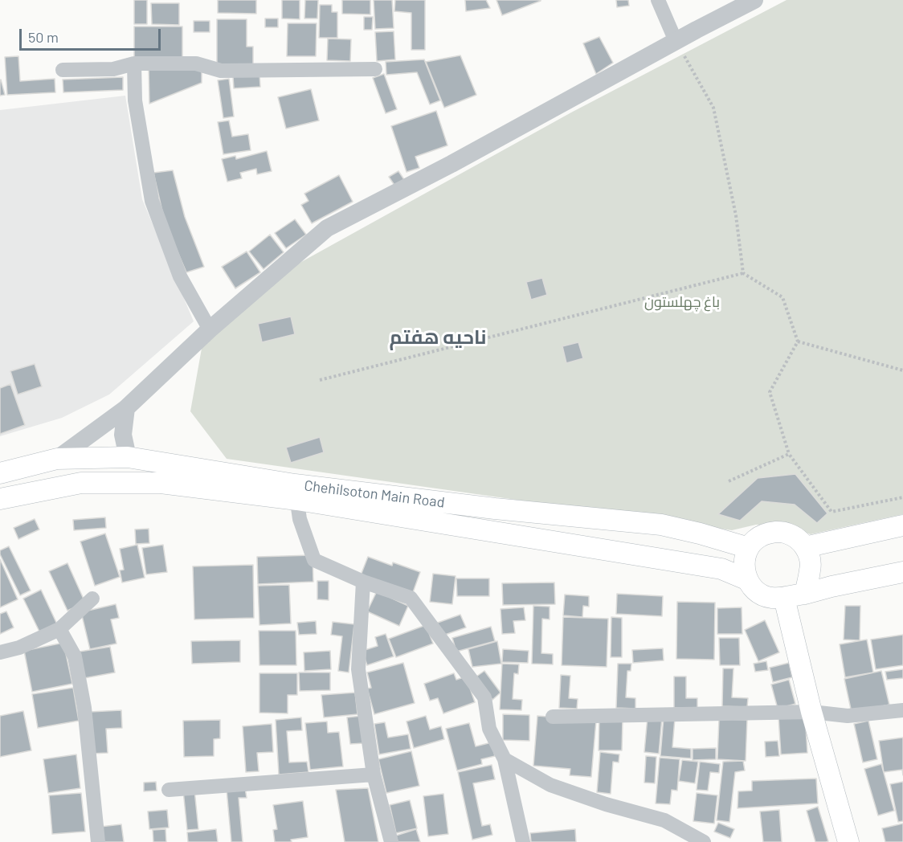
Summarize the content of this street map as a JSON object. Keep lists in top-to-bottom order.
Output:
{
  "streets": {
    "main road": ["Chehilsoton Main Road"]
  },
  "districts": ["ناحیه هفتم"],
  "parks": ["باغ چهلستون"],
  "scale_bar": "50 m"
}
